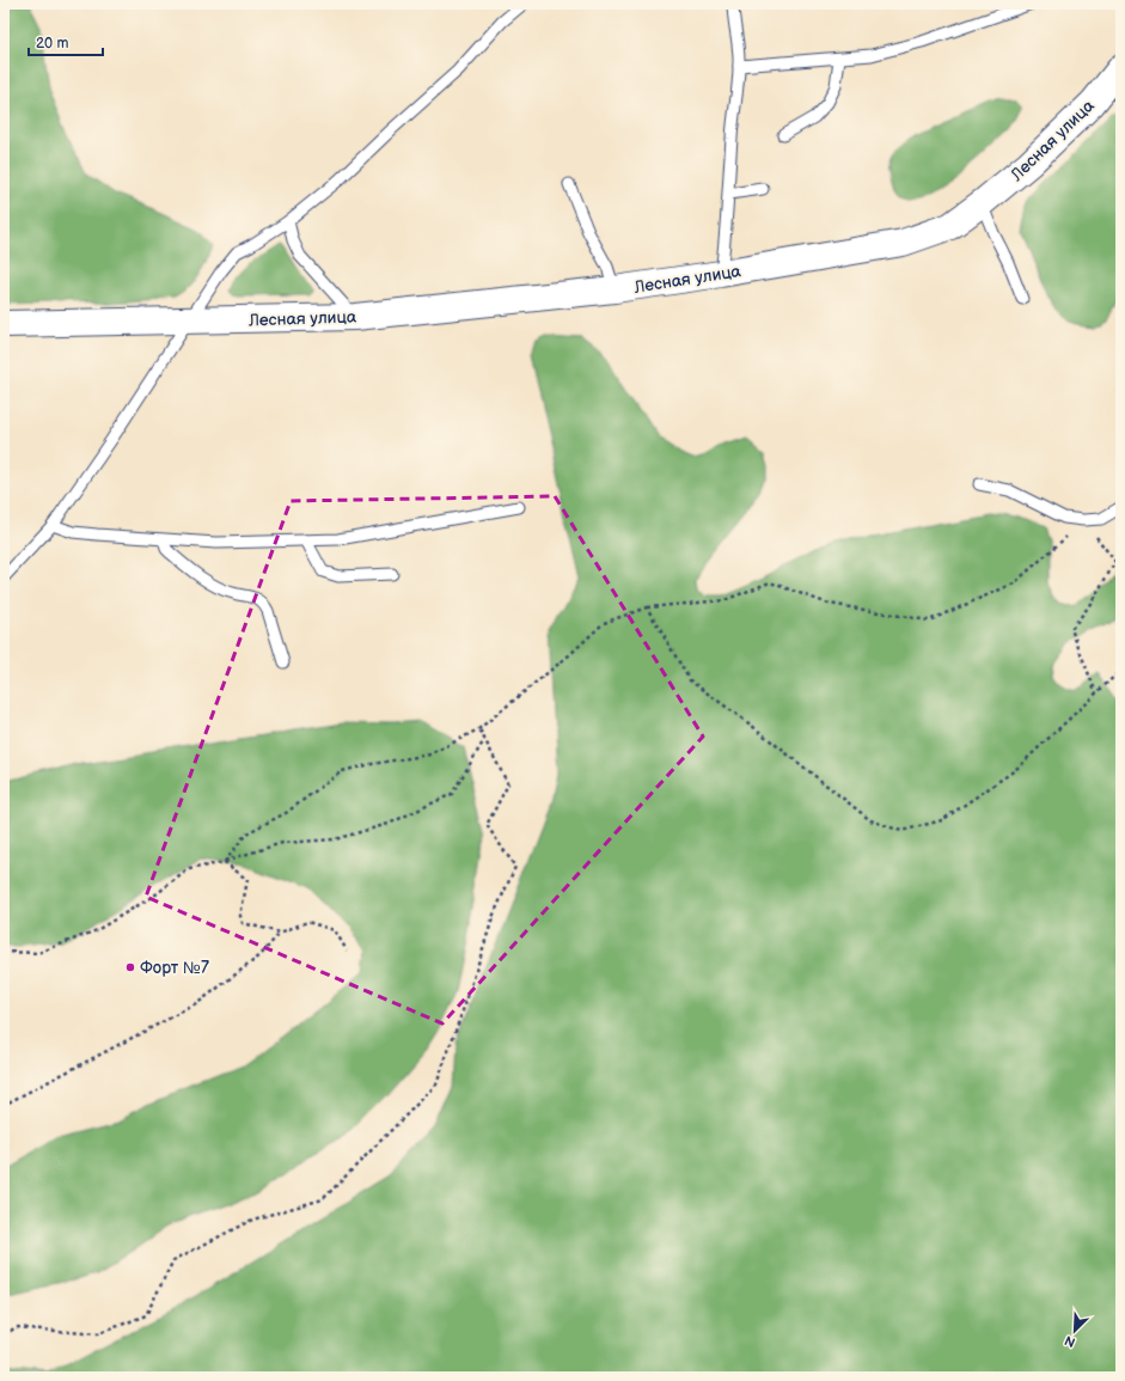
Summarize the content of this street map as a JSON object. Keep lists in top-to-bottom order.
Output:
{
  "streets": {
    "main road": ["Лесная улица"]
  },
  "places": ["Форт №7"],
  "scale_bar": "20 m",
  "north": "bottom left"
}
